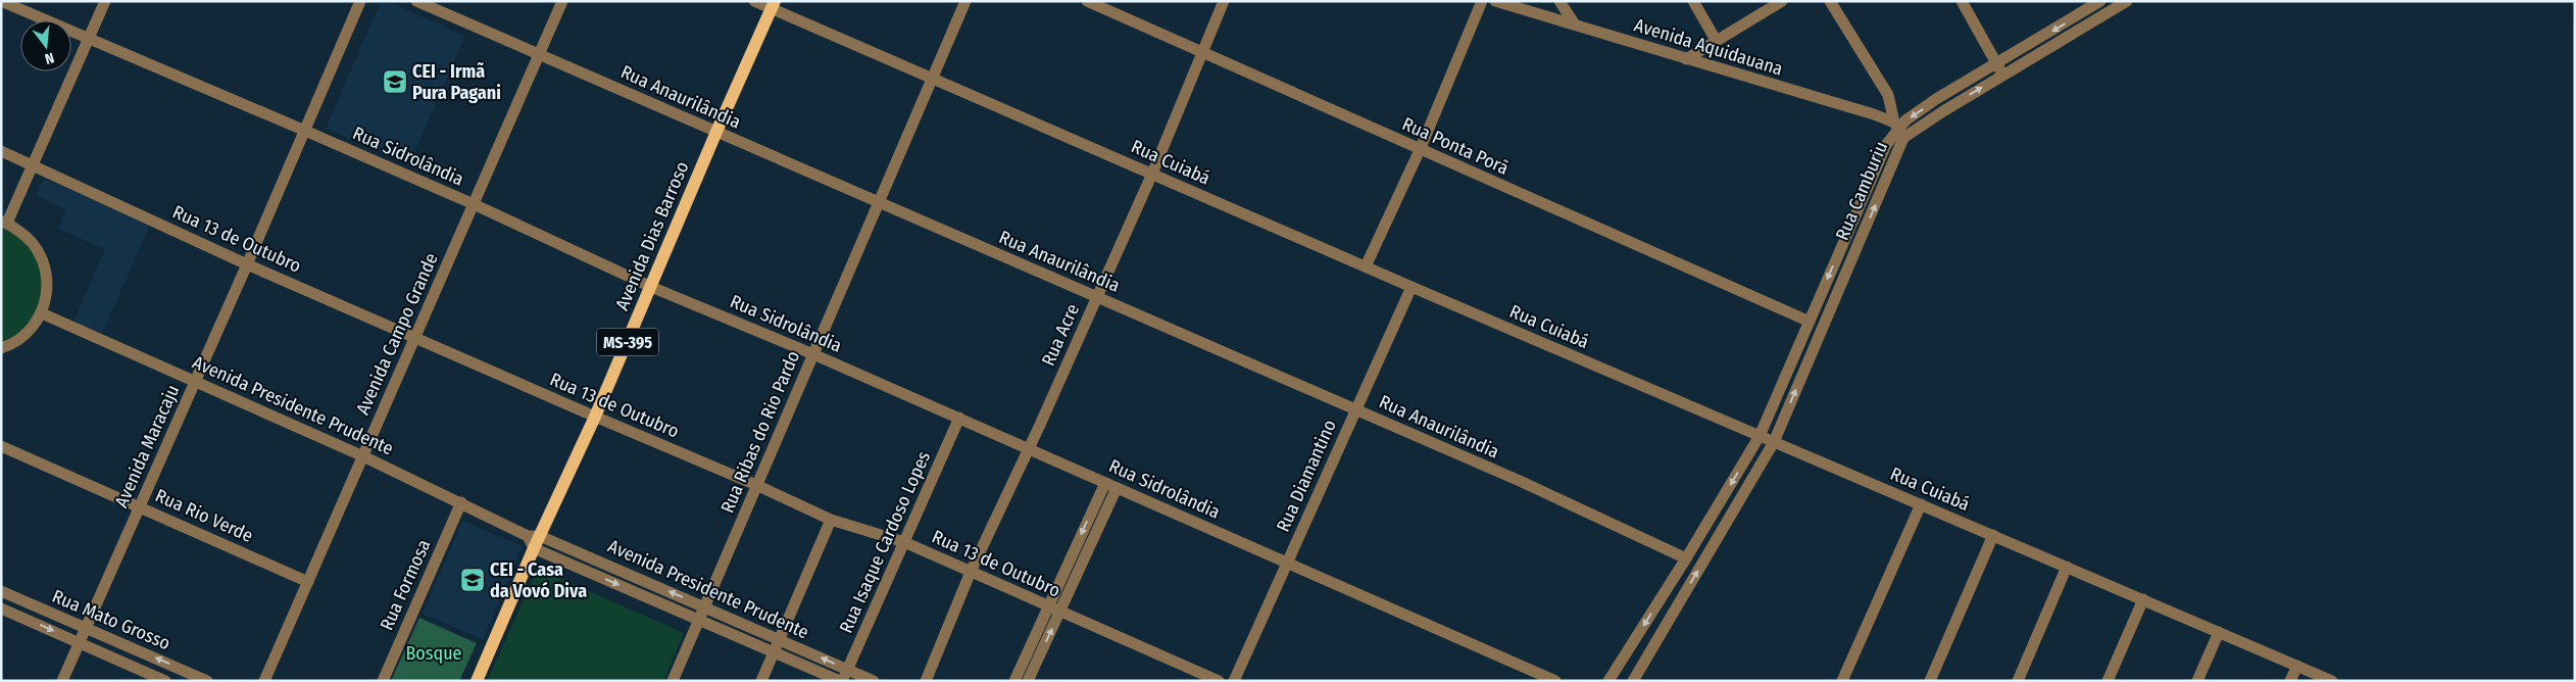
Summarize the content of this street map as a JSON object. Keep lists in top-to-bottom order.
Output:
{
  "streets": {
    "main road": ["Avenida Dias Barroso", "MS-395"],
    "street": [
      "Avenida Aquidauana",
      "Rua Anaurilândia",
      "Rua Ponta Porã",
      "Rua Sidrolândia",
      "Rua Cuiabá",
      "Rua Camburiu",
      "Rua 13 de Outubro",
      "Avenida Campo Grande",
      "Rua Acre",
      "Avenida Presidente Prudente",
      "Rua Ribas do Rio Pardo",
      "Avenida Maracaju",
      "Rua Diamantino",
      "Rua Rio Verde",
      "Rua Isaque Cardoso Lopes",
      "Rua Formosa",
      "Rua Mato Grosso"
    ]
  },
  "crossings": [
    ["Avenida Aquidauana", "Rua Camburiu"],
    ["Rua Anaurilândia", "Rua Camburiu"],
    ["Rua Anaurilândia", "Avenida Dias Barroso"],
    ["Rua Anaurilândia", "Avenida Campo Grande"],
    ["Rua Anaurilândia", "Rua Acre"],
    ["Rua Anaurilândia", "Rua Ribas do Rio Pardo"],
    ["Rua Anaurilândia", "Rua Diamantino"],
    ["Rua Ponta Porã", "Rua Camburiu"],
    ["Rua Ponta Porã", "Rua Acre"],
    ["Rua Sidrolândia", "Avenida Dias Barroso"],
    ["Rua Sidrolândia", "Avenida Campo Grande"],
    ["Rua Sidrolândia", "Rua Acre"],
    ["Rua Sidrolândia", "Rua Ribas do Rio Pardo"],
    ["Rua Sidrolândia", "Avenida Maracaju"],
    ["Rua Sidrolândia", "Rua Diamantino"],
    ["Rua Sidrolândia", "Rua Isaque Cardoso Lopes"],
    ["Rua Cuiabá", "Rua Camburiu"],
    ["Rua Cuiabá", "Avenida Dias Barroso"],
    ["Rua Cuiabá", "Rua Acre"],
    ["Rua Cuiabá", "Rua Ribas do Rio Pardo"],
    ["Rua Cuiabá", "Rua Diamantino"],
    ["Avenida Dias Barroso", "Rua 13 de Outubro"],
    ["Avenida Dias Barroso", "Avenida Presidente Prudente"],
    ["Rua 13 de Outubro", "Avenida Campo Grande"],
    ["Rua 13 de Outubro", "Rua Acre"],
    ["Rua 13 de Outubro", "Rua Ribas do Rio Pardo"],
    ["Rua 13 de Outubro", "Avenida Maracaju"],
    ["Rua 13 de Outubro", "Rua Isaque Cardoso Lopes"],
    ["Avenida Campo Grande", "Avenida Presidente Prudente"],
    ["Avenida Campo Grande", "Rua Rio Verde"],
    ["Avenida Presidente Prudente", "Rua Ribas do Rio Pardo"],
    ["Avenida Presidente Prudente", "Avenida Maracaju"],
    ["Avenida Presidente Prudente", "Rua Isaque Cardoso Lopes"],
    ["Avenida Presidente Prudente", "Rua Formosa"],
    ["Avenida Maracaju", "Rua Rio Verde"],
    ["Avenida Maracaju", "Rua Mato Grosso"]
  ],
  "parks": ["Bosque"],
  "places": {
    "school or university": ["CEI - Irmã Pura Pagani", "CEI - Casa da Vovó Diva"]
  },
  "north": "bottom"
}
